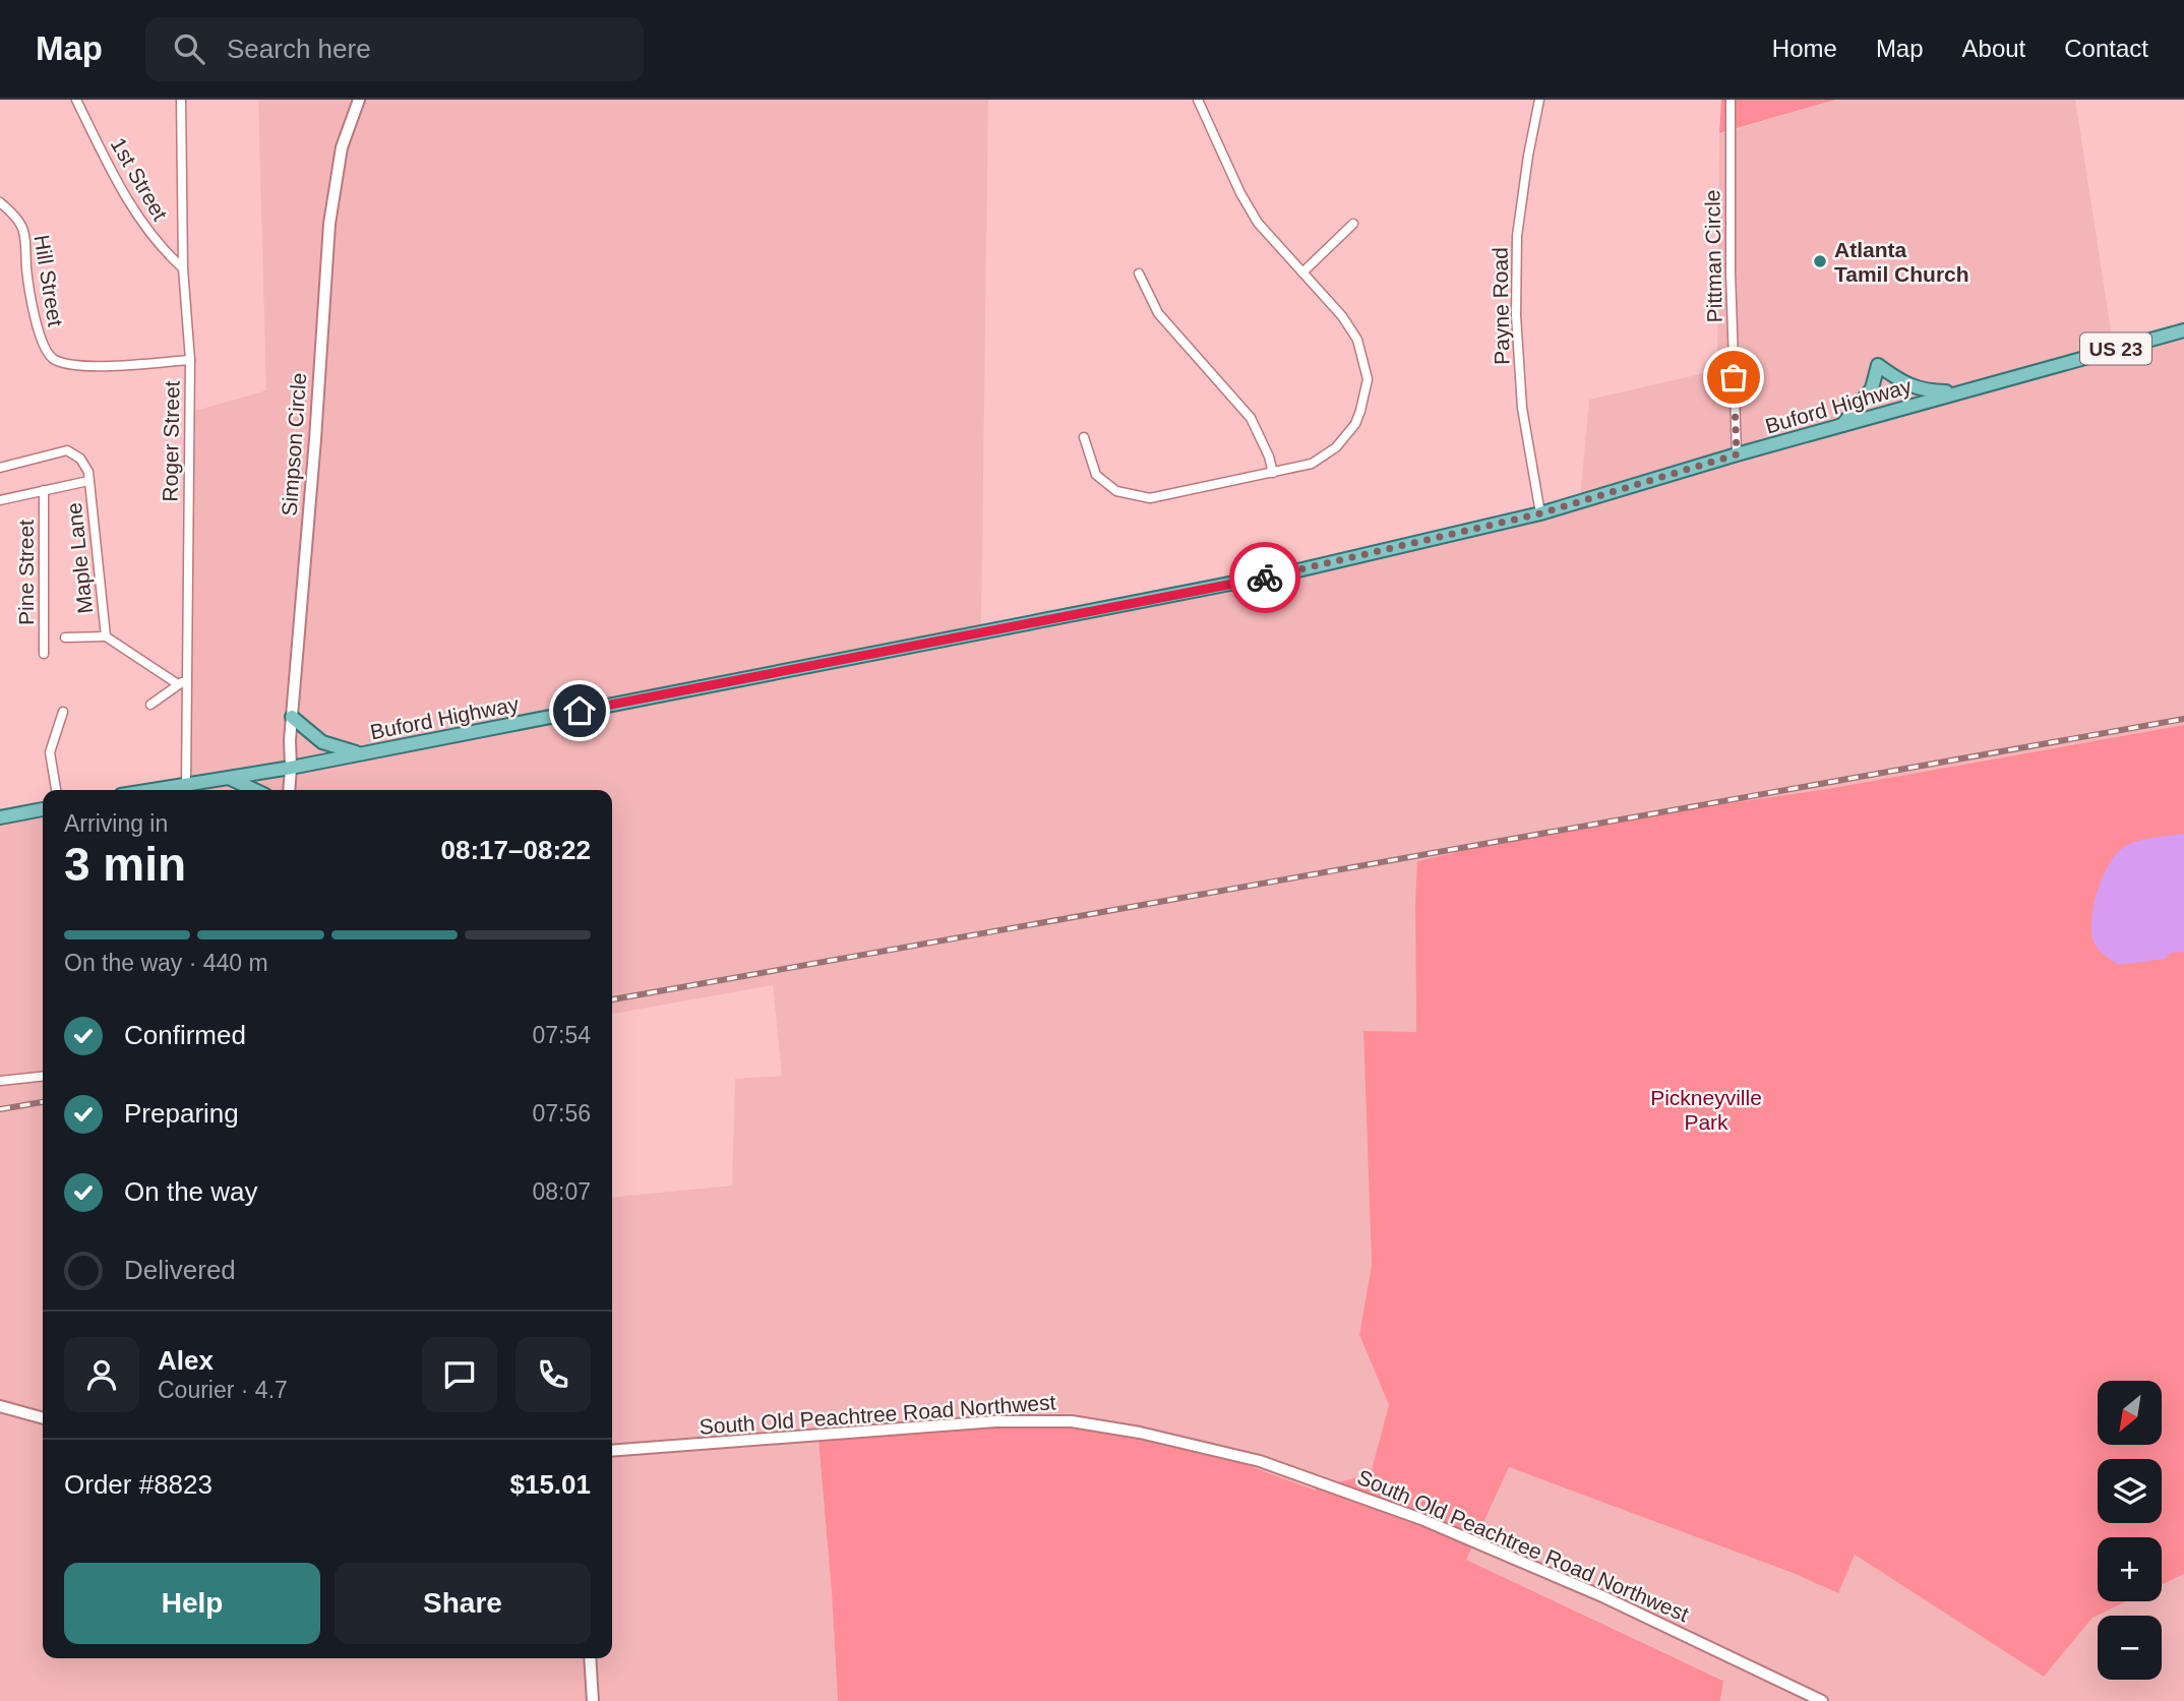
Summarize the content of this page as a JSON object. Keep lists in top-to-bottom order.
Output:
{
  "streets": {
    "main road": ["US 23", "Buford Highway"],
    "street": [
      "1st Street",
      "Pittman Circle",
      "Hill Street",
      "Payne Road",
      "Roger Street",
      "Simpson Circle",
      "Maple Lane",
      "Pine Street",
      "South Old Peachtree Road Northwest"
    ]
  },
  "crossings": [
    ["1st Street", "Roger Street"],
    ["Pittman Circle", "Buford Highway"],
    ["Hill Street", "Roger Street"],
    ["Payne Road", "Buford Highway"],
    ["Buford Highway", "Roger Street"],
    ["Buford Highway", "Simpson Circle"],
    ["Maple Lane", "Pine Street"]
  ],
  "parks": ["Pickneyville Park"],
  "places": ["Atlanta Tamil Church"],
  "north": "bottom left",
  "page": {
    "header": "Map",
    "search": "Search here",
    "nav": [
      "Home",
      "Map",
      "About",
      "Contact"
    ],
    "heading": ["3 min", "Arriving in", "08:17–08:22"],
    "panel": [
      "Alex",
      "Courier · 4.7",
      "Order #8823",
      "$15.01"
    ],
    "bar": "On the way · 440 m",
    "list": [
      ["Confirmed", "07:54"],
      ["Preparing", "07:56"],
      ["On the way", "08:07"],
      "Delivered"
    ],
    "map_buttons": ["+", "−"],
    "buttons": ["Help", "Share"]
  }
}
